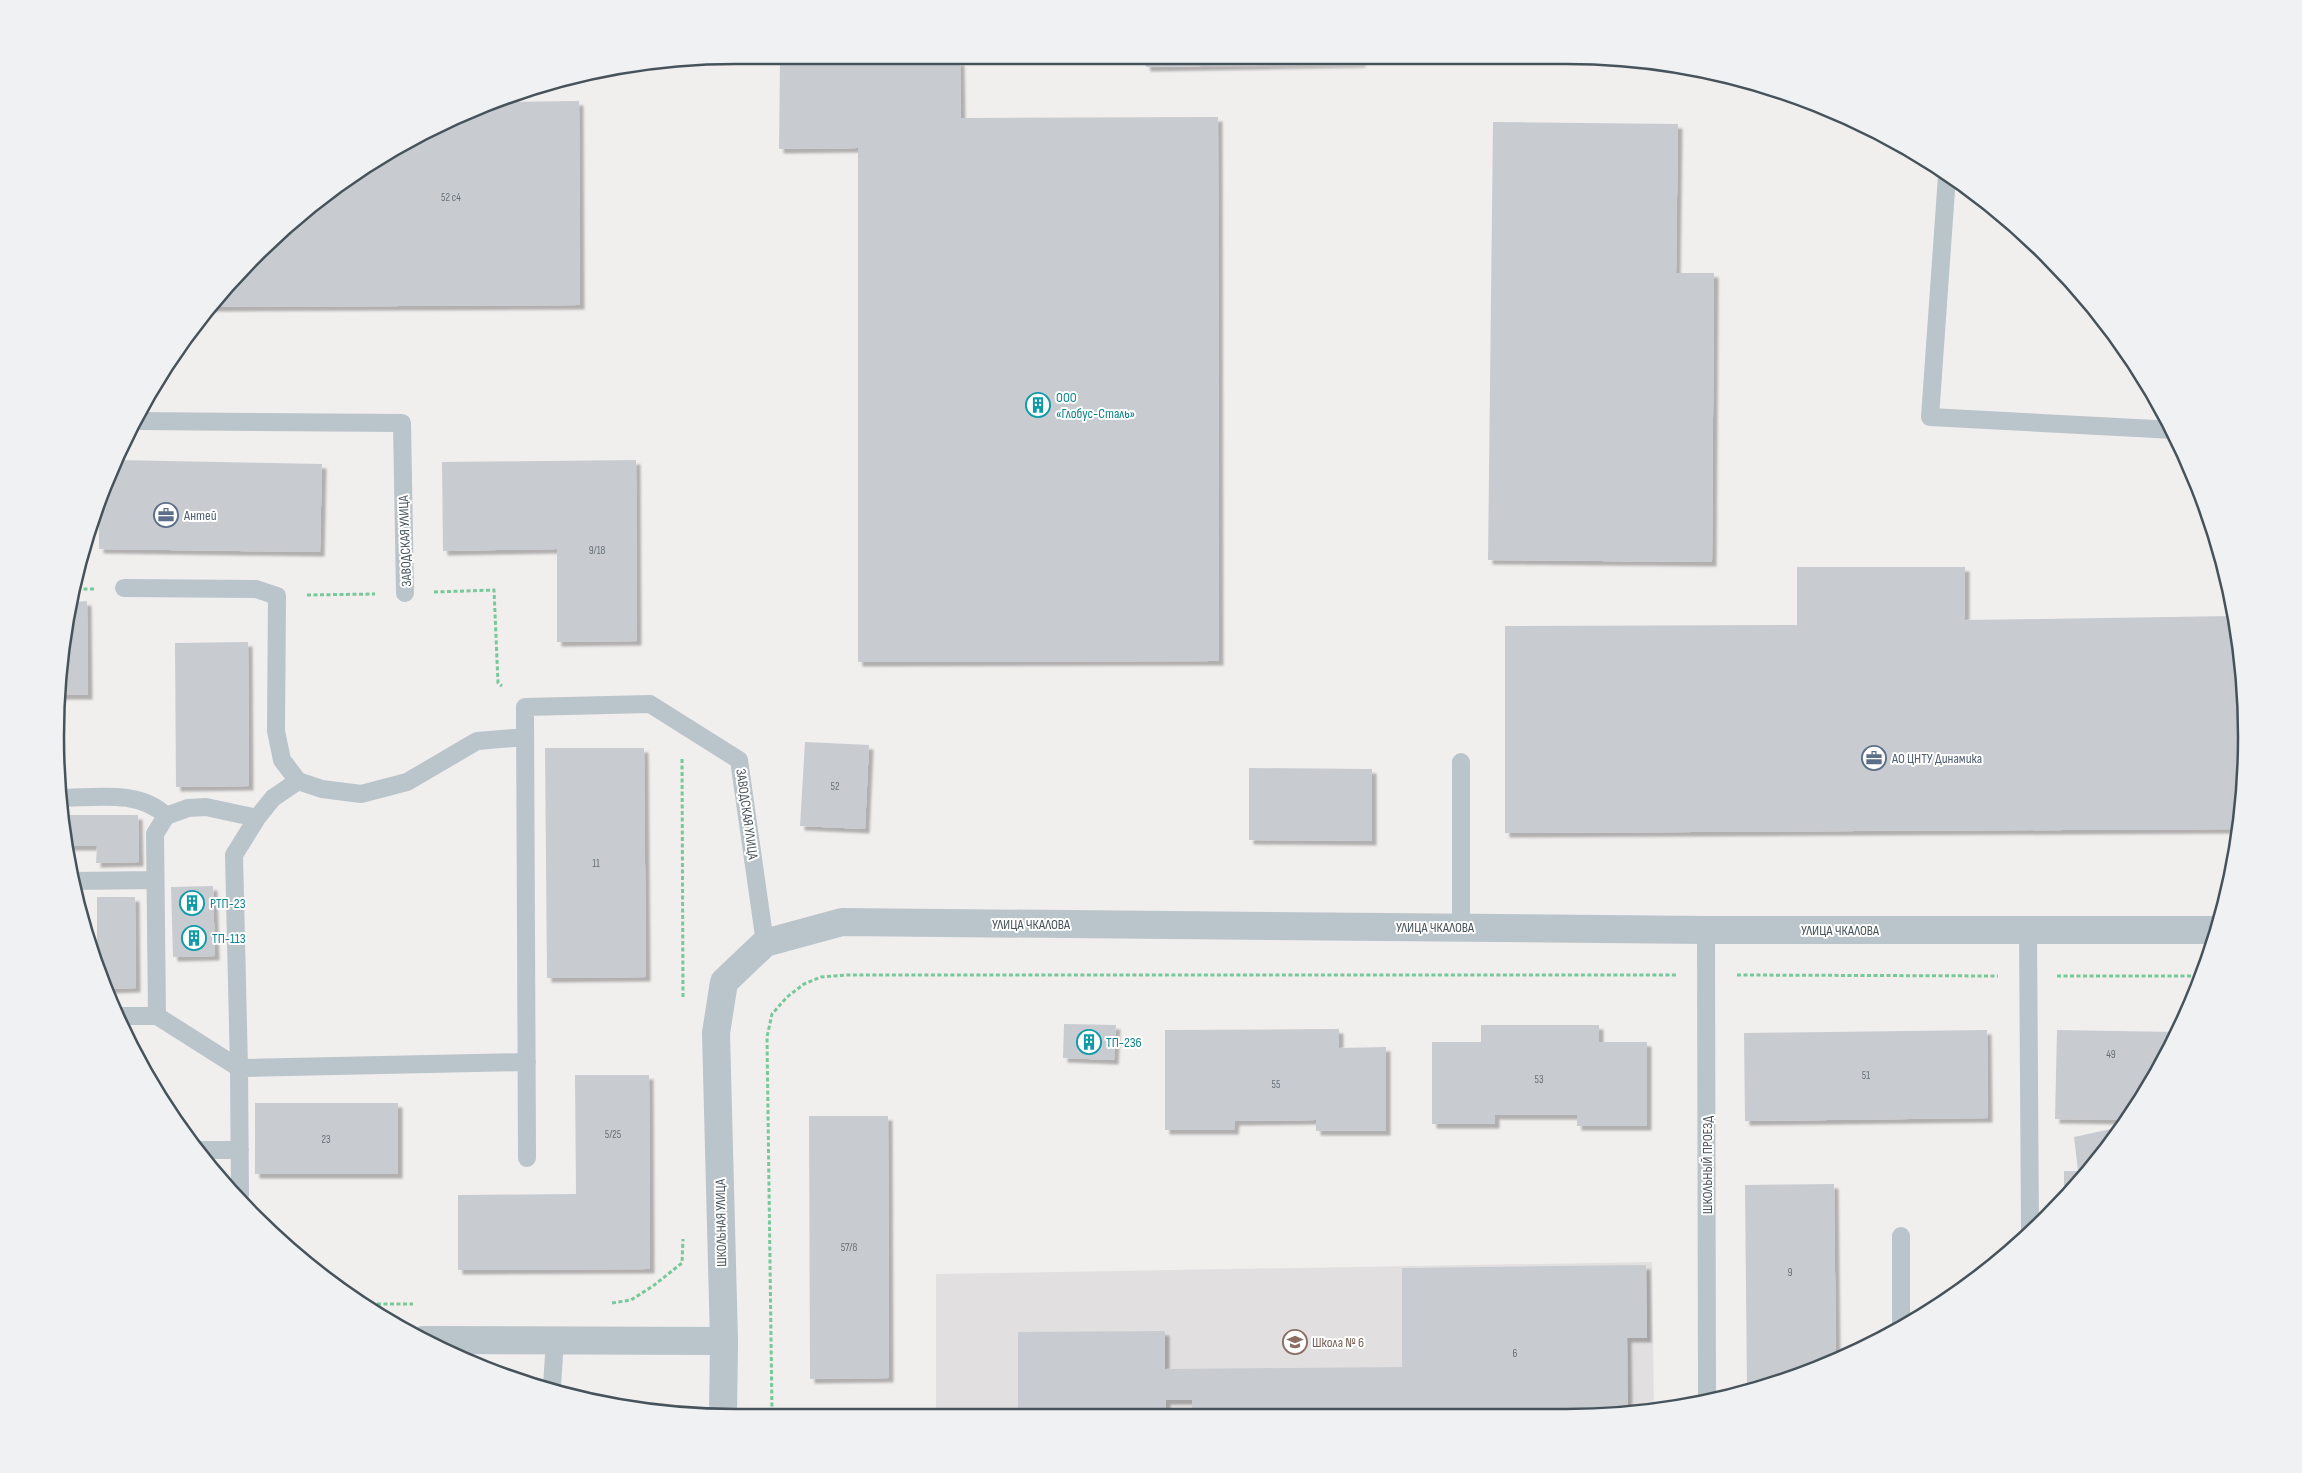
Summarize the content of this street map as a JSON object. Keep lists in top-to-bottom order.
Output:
{
  "streets": {
    "street": ["УЛИЦА ЧКАЛОВА", "ШКОЛЬНАЯ УЛИЦА"],
    "lane": ["ЗАВОДСКАЯ УЛИЦА", "ШКОЛЬНЫЙ ПРОЕЗД"]
  },
  "crossings": [
    ["ЗАВОДСКАЯ УЛИЦА", "УЛИЦА ЧКАЛОВА"],
    ["УЛИЦА ЧКАЛОВА", "ШКОЛЬНЫЙ ПРОЕЗД"],
    ["УЛИЦА ЧКАЛОВА", "ШКОЛЬНАЯ УЛИЦА"]
  ],
  "places": {
    "building": [
      "ООО «Глобус-Сталь»",
      "РТП-23",
      "ТП-113",
      "ТП-236"
    ],
    "office": ["Антей", "АО ЦНТУ Динамика"],
    "school or university": ["Школа № 6"]
  },
  "house_numbers": [
    "52 с4",
    "9/18",
    "52",
    "11",
    "49",
    "51",
    "53",
    "55",
    "5/25",
    "23",
    "57/8",
    "9",
    "6"
  ]
}
